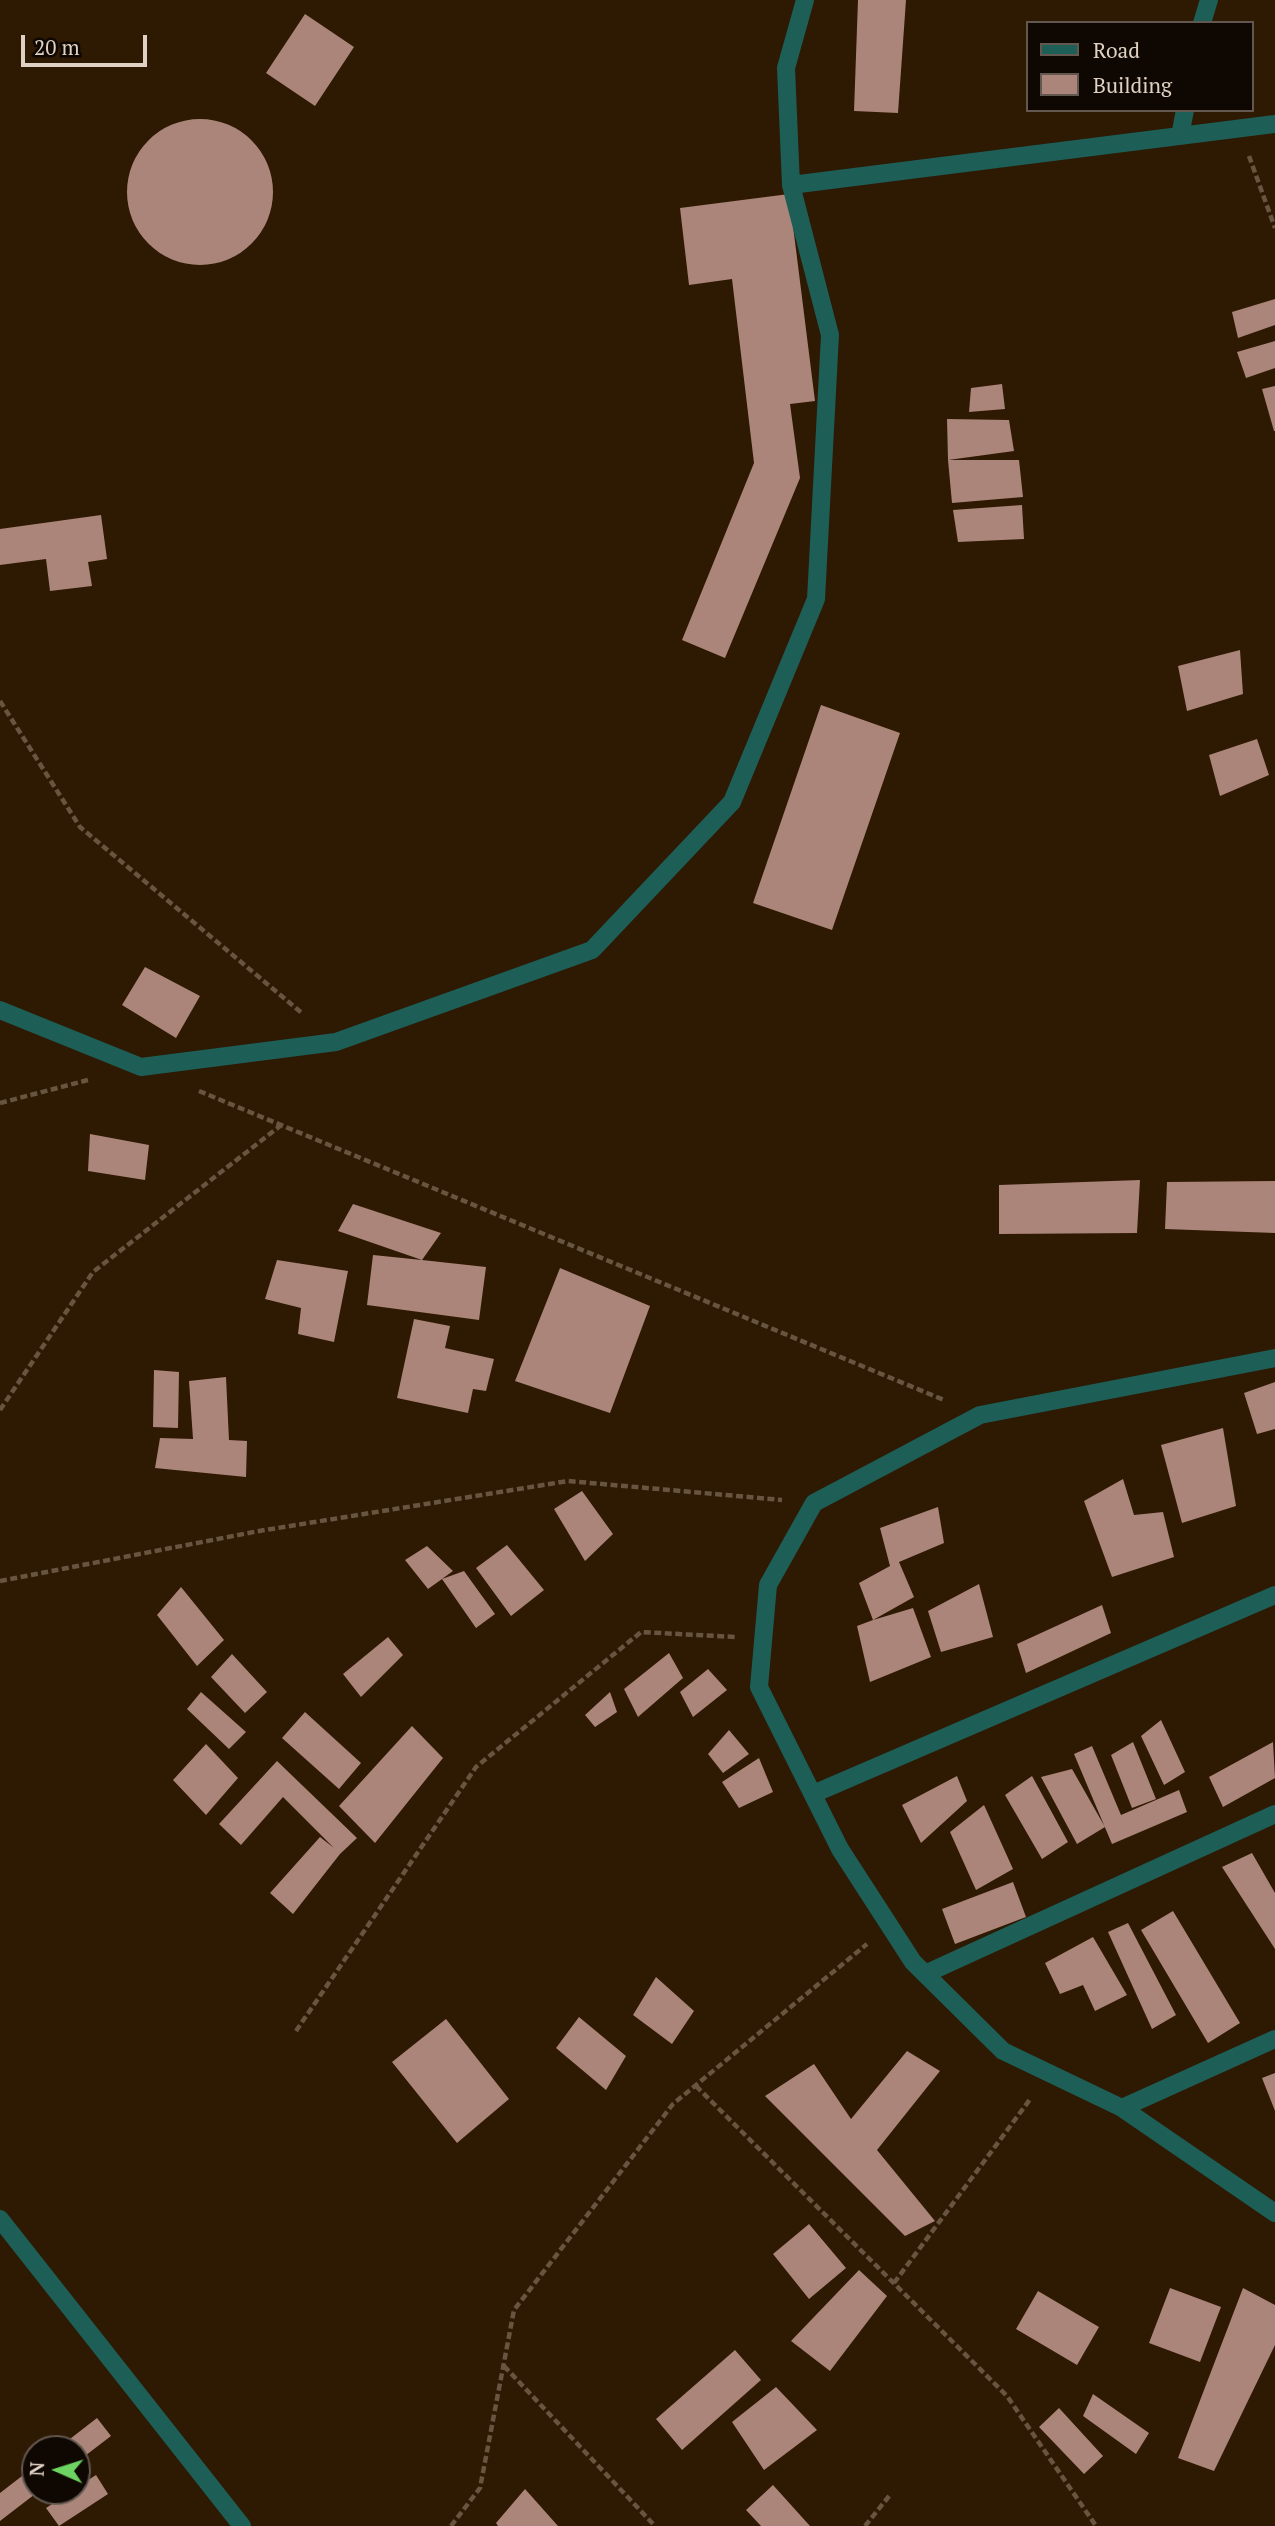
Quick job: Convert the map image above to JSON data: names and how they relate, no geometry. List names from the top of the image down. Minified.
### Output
{"legend":["Road","Building"],"scale_bar":"20 m","north":"left"}
